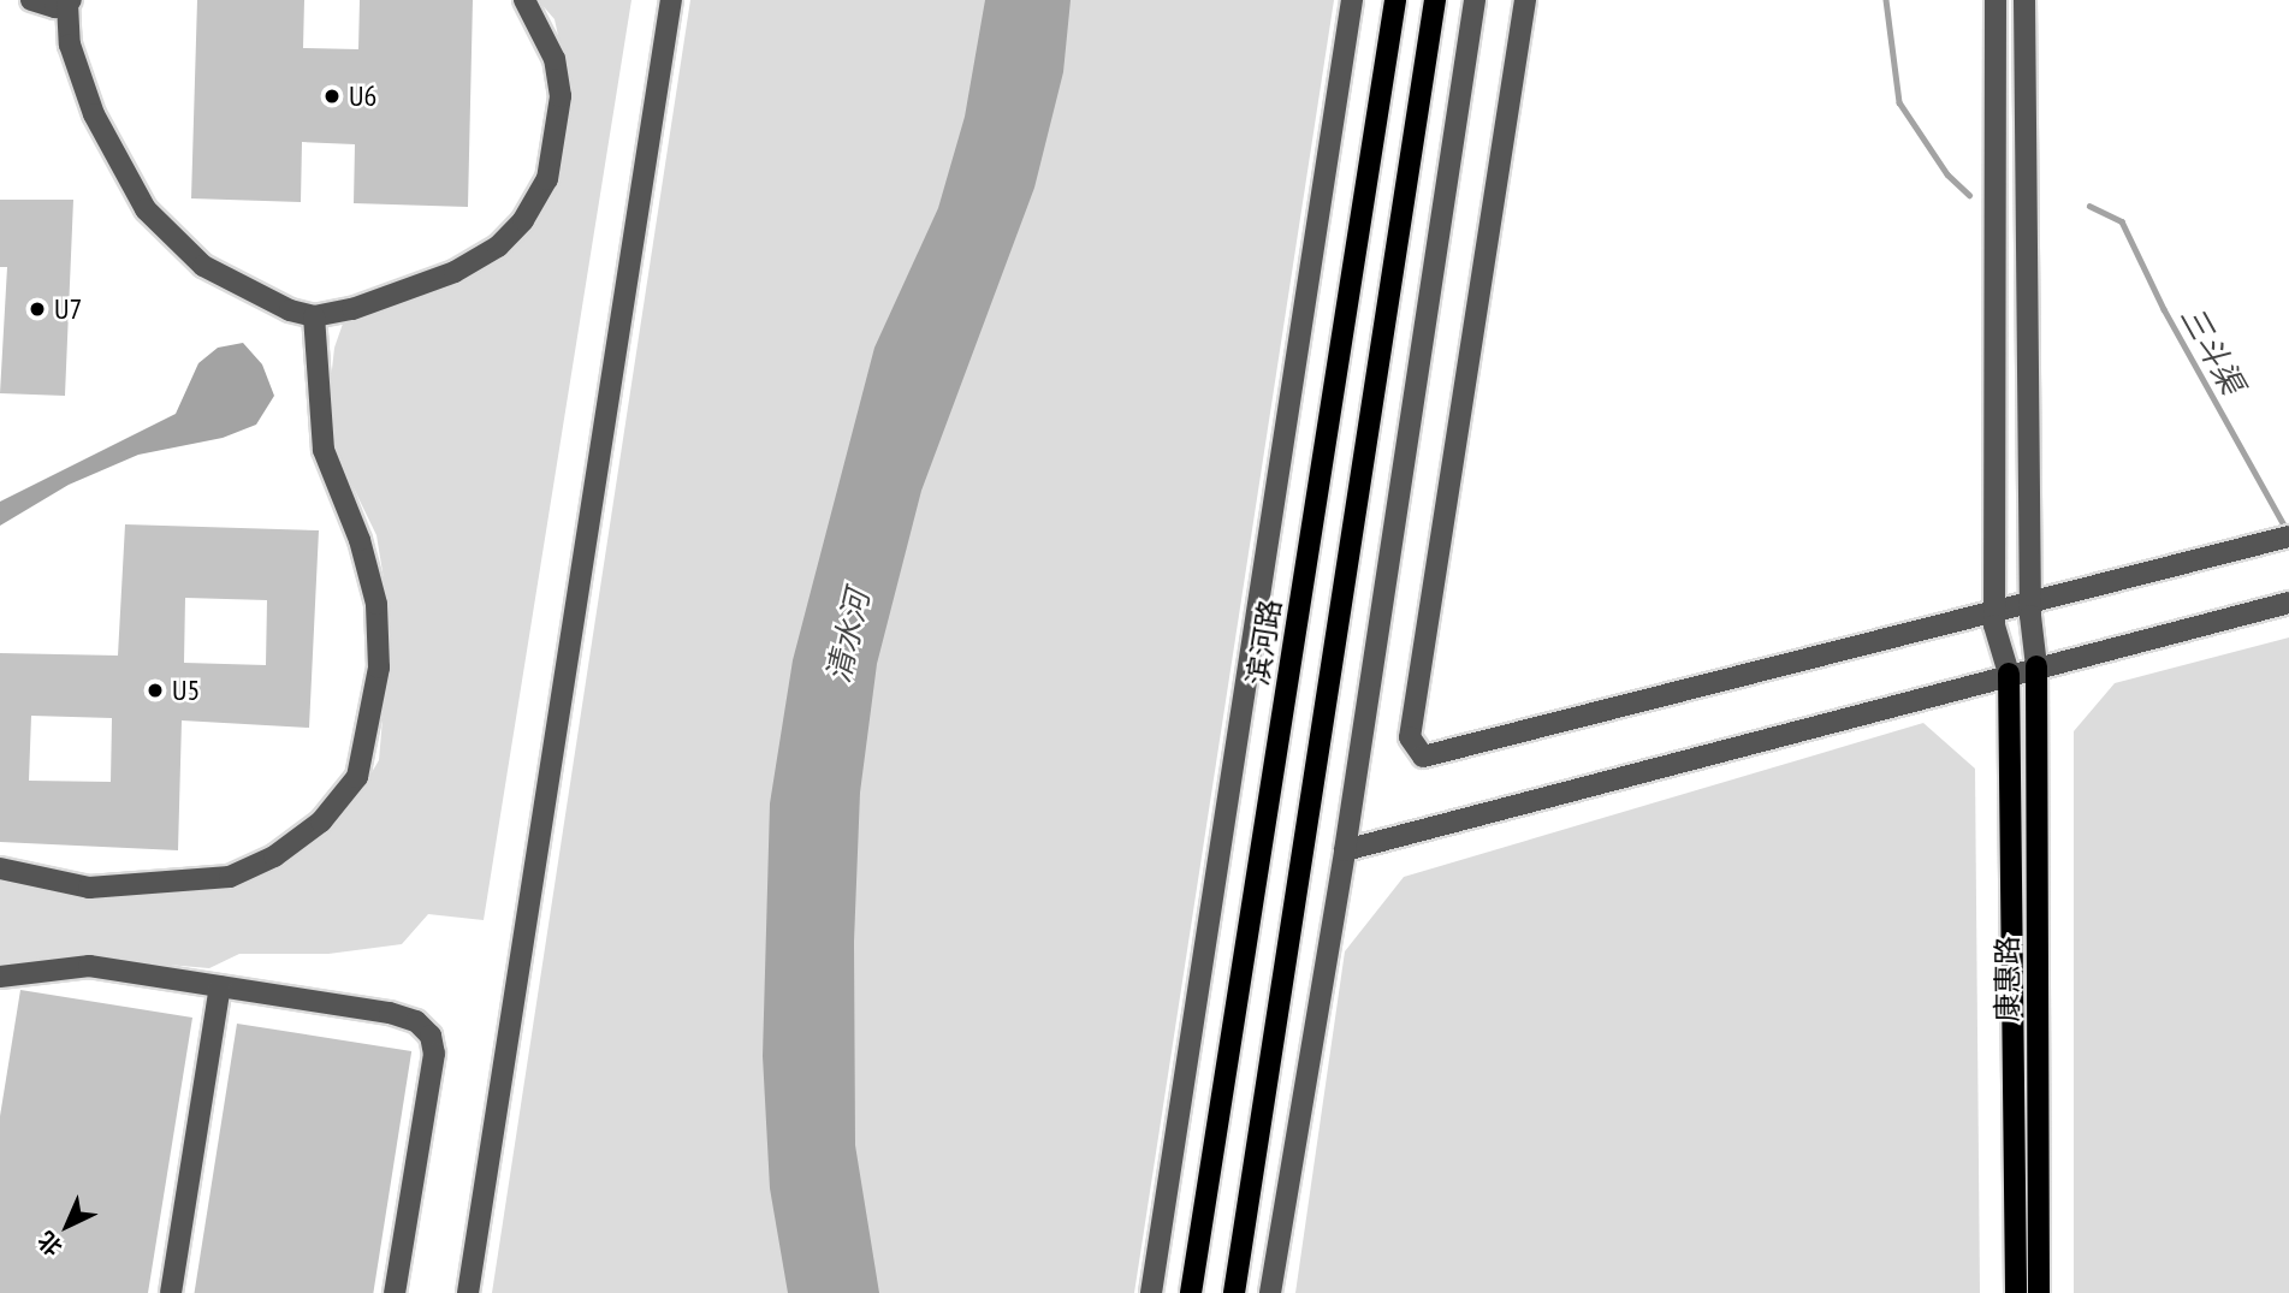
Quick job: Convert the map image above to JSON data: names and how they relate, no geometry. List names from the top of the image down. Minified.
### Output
{"streets":{"main road":["滨河路","康惠路"]},"water":["三斗渠","清水河"],"places":["U6","U7","U5"],"north":"bottom left"}
